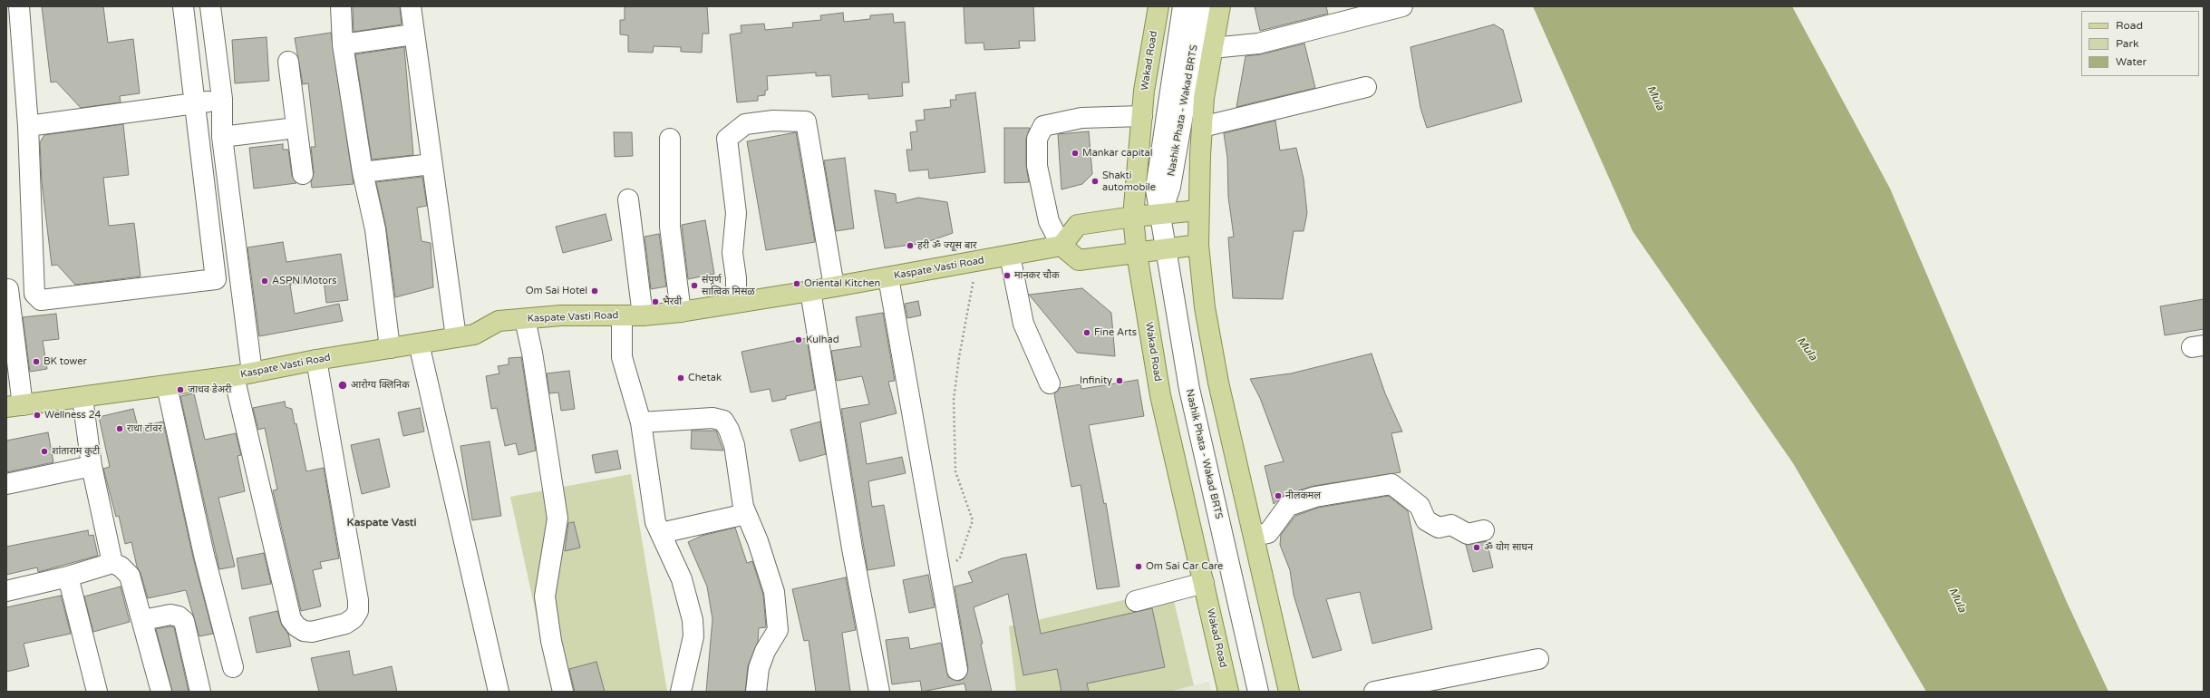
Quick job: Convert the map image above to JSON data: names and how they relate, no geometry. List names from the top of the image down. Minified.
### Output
{"streets":{"main road":["Wakad Road","Kaspate Vasti Road"],"street":["Nashik Phata - Wakad BRTS"]},"districts":["Kaspate Vasti"],"water":["Mula"],"places":["Mankar capital","Shakti automobile","हरी ॐ ज्यूस बार","मानकर चौक","ASPN Motors","Oriental Kitchen","संपूर्ण सात्विक मिसळ","Om Sai Hotel","भैरवी","Fine Arts","Kulhad","BK tower","Chetak","Infinity","आरोग्य क्लिनिक","जाधव डेअरी","Wellness 24","राधा टॉवर","शांताराम कुटी","नीलकमल","ॐ योग साघन","Om Sai Car Care"],"legend":["Road","Park","Water"]}
